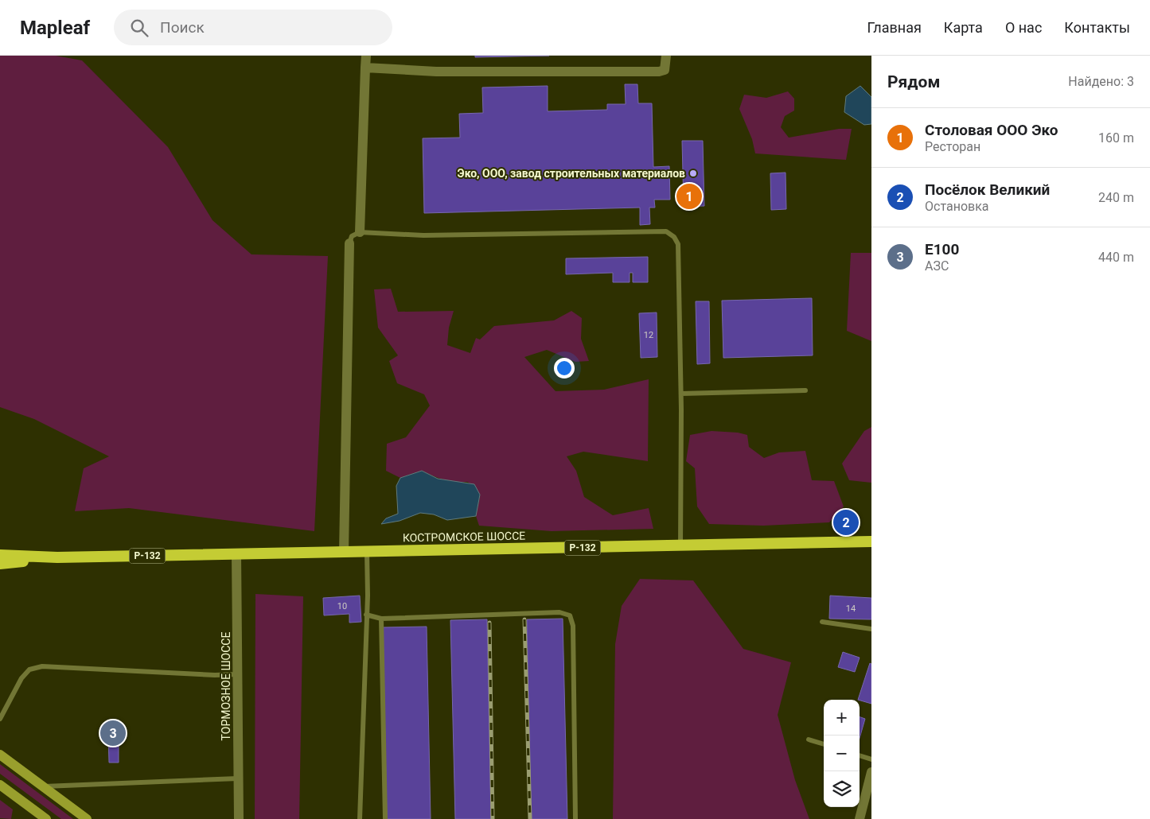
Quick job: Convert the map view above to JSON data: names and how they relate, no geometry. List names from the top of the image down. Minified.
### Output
{"streets":{"highway":["КОСТРОМСКОЕ ШОССЕ","Р-132"],"street":["ТОРМОЗНОЕ ШОССЕ"]},"crossings":[["КОСТРОМСКОЕ ШОССЕ","Р-132"],["КОСТРОМСКОЕ ШОССЕ","ТОРМОЗНОЕ ШОССЕ"]],"places":["Эко, ООО, завод строительных материалов"],"house_numbers":["12","10","14"],"page":{"header":"Mapleaf","search":"Поиск","nav":["Главная","Карта","О нас","Контакты"],"heading":["Рядом","Найдено: 3"],"list":[{"mark":"1","name":"Столовая ООО Эко","note":"Ресторан","value":"160 m"},{"mark":"2","name":"Посёлок Великий","note":"Остановка","value":"240 m"},{"mark":"3","name":"E100","note":"АЗС","value":"440 m"}],"pins":["1","2","3"],"map_buttons":["+","−"]}}
